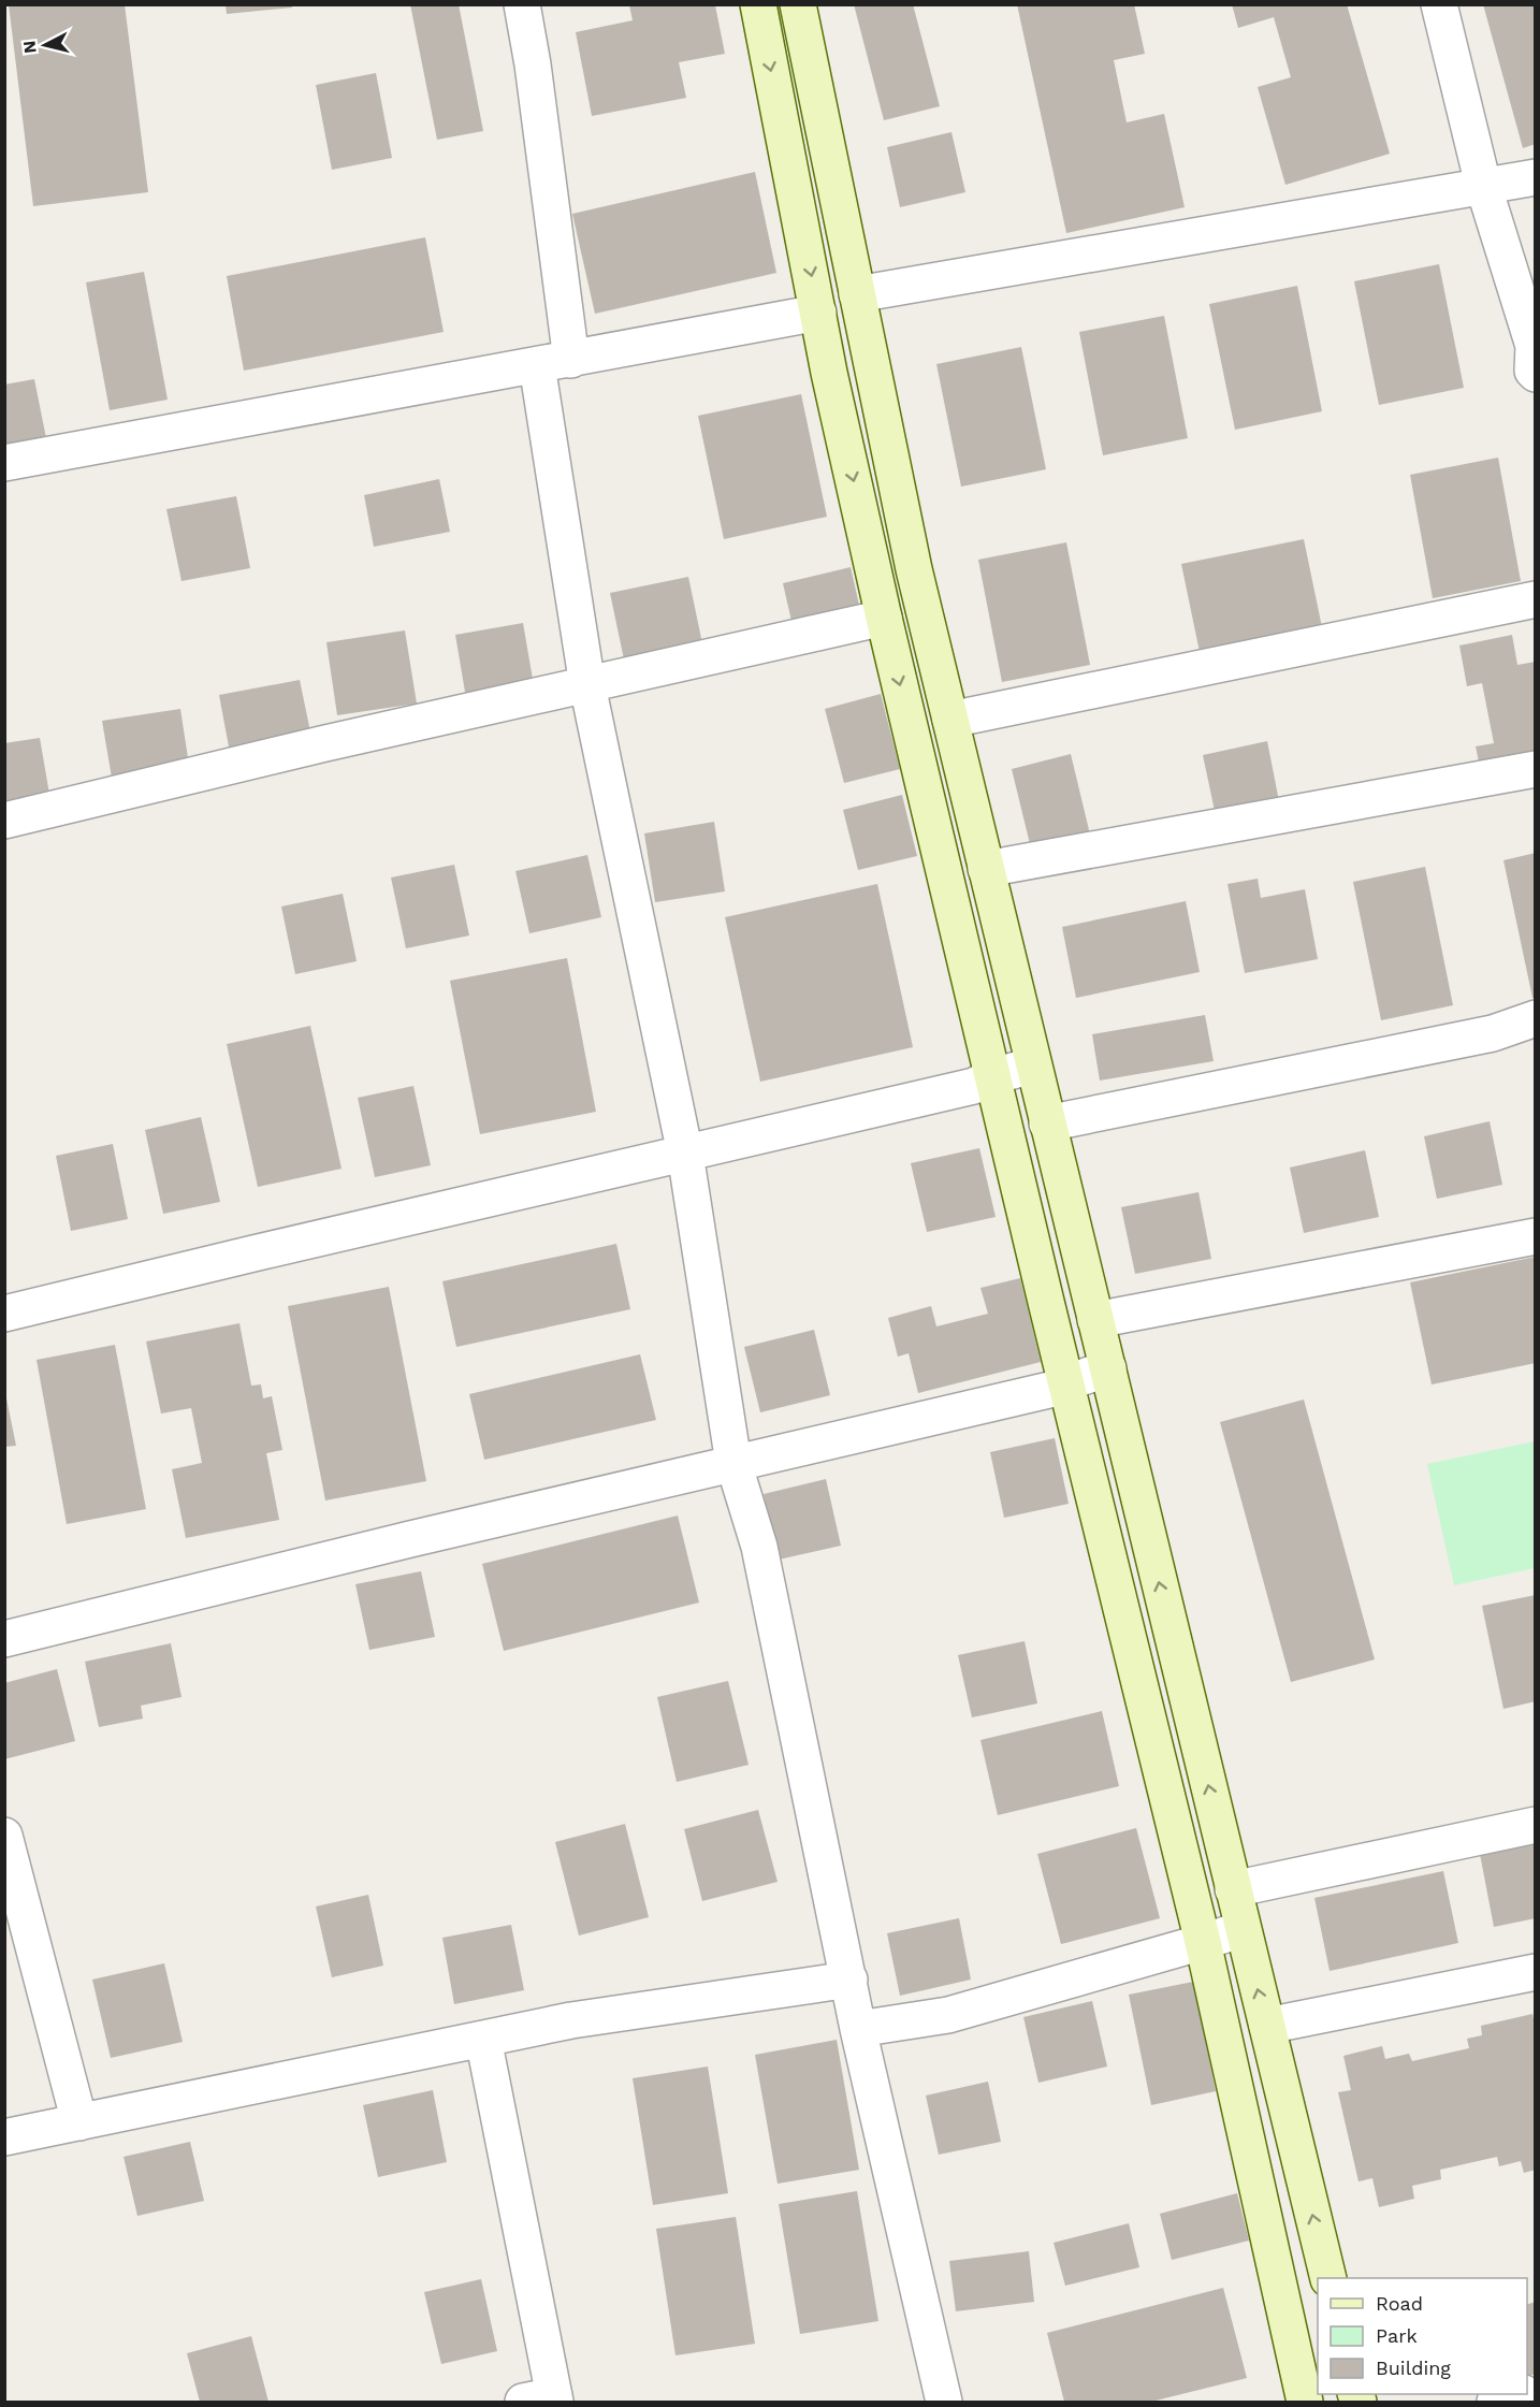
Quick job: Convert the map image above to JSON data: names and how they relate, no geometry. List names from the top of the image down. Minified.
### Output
{"legend":["Road","Park","Building"],"north":"left"}
